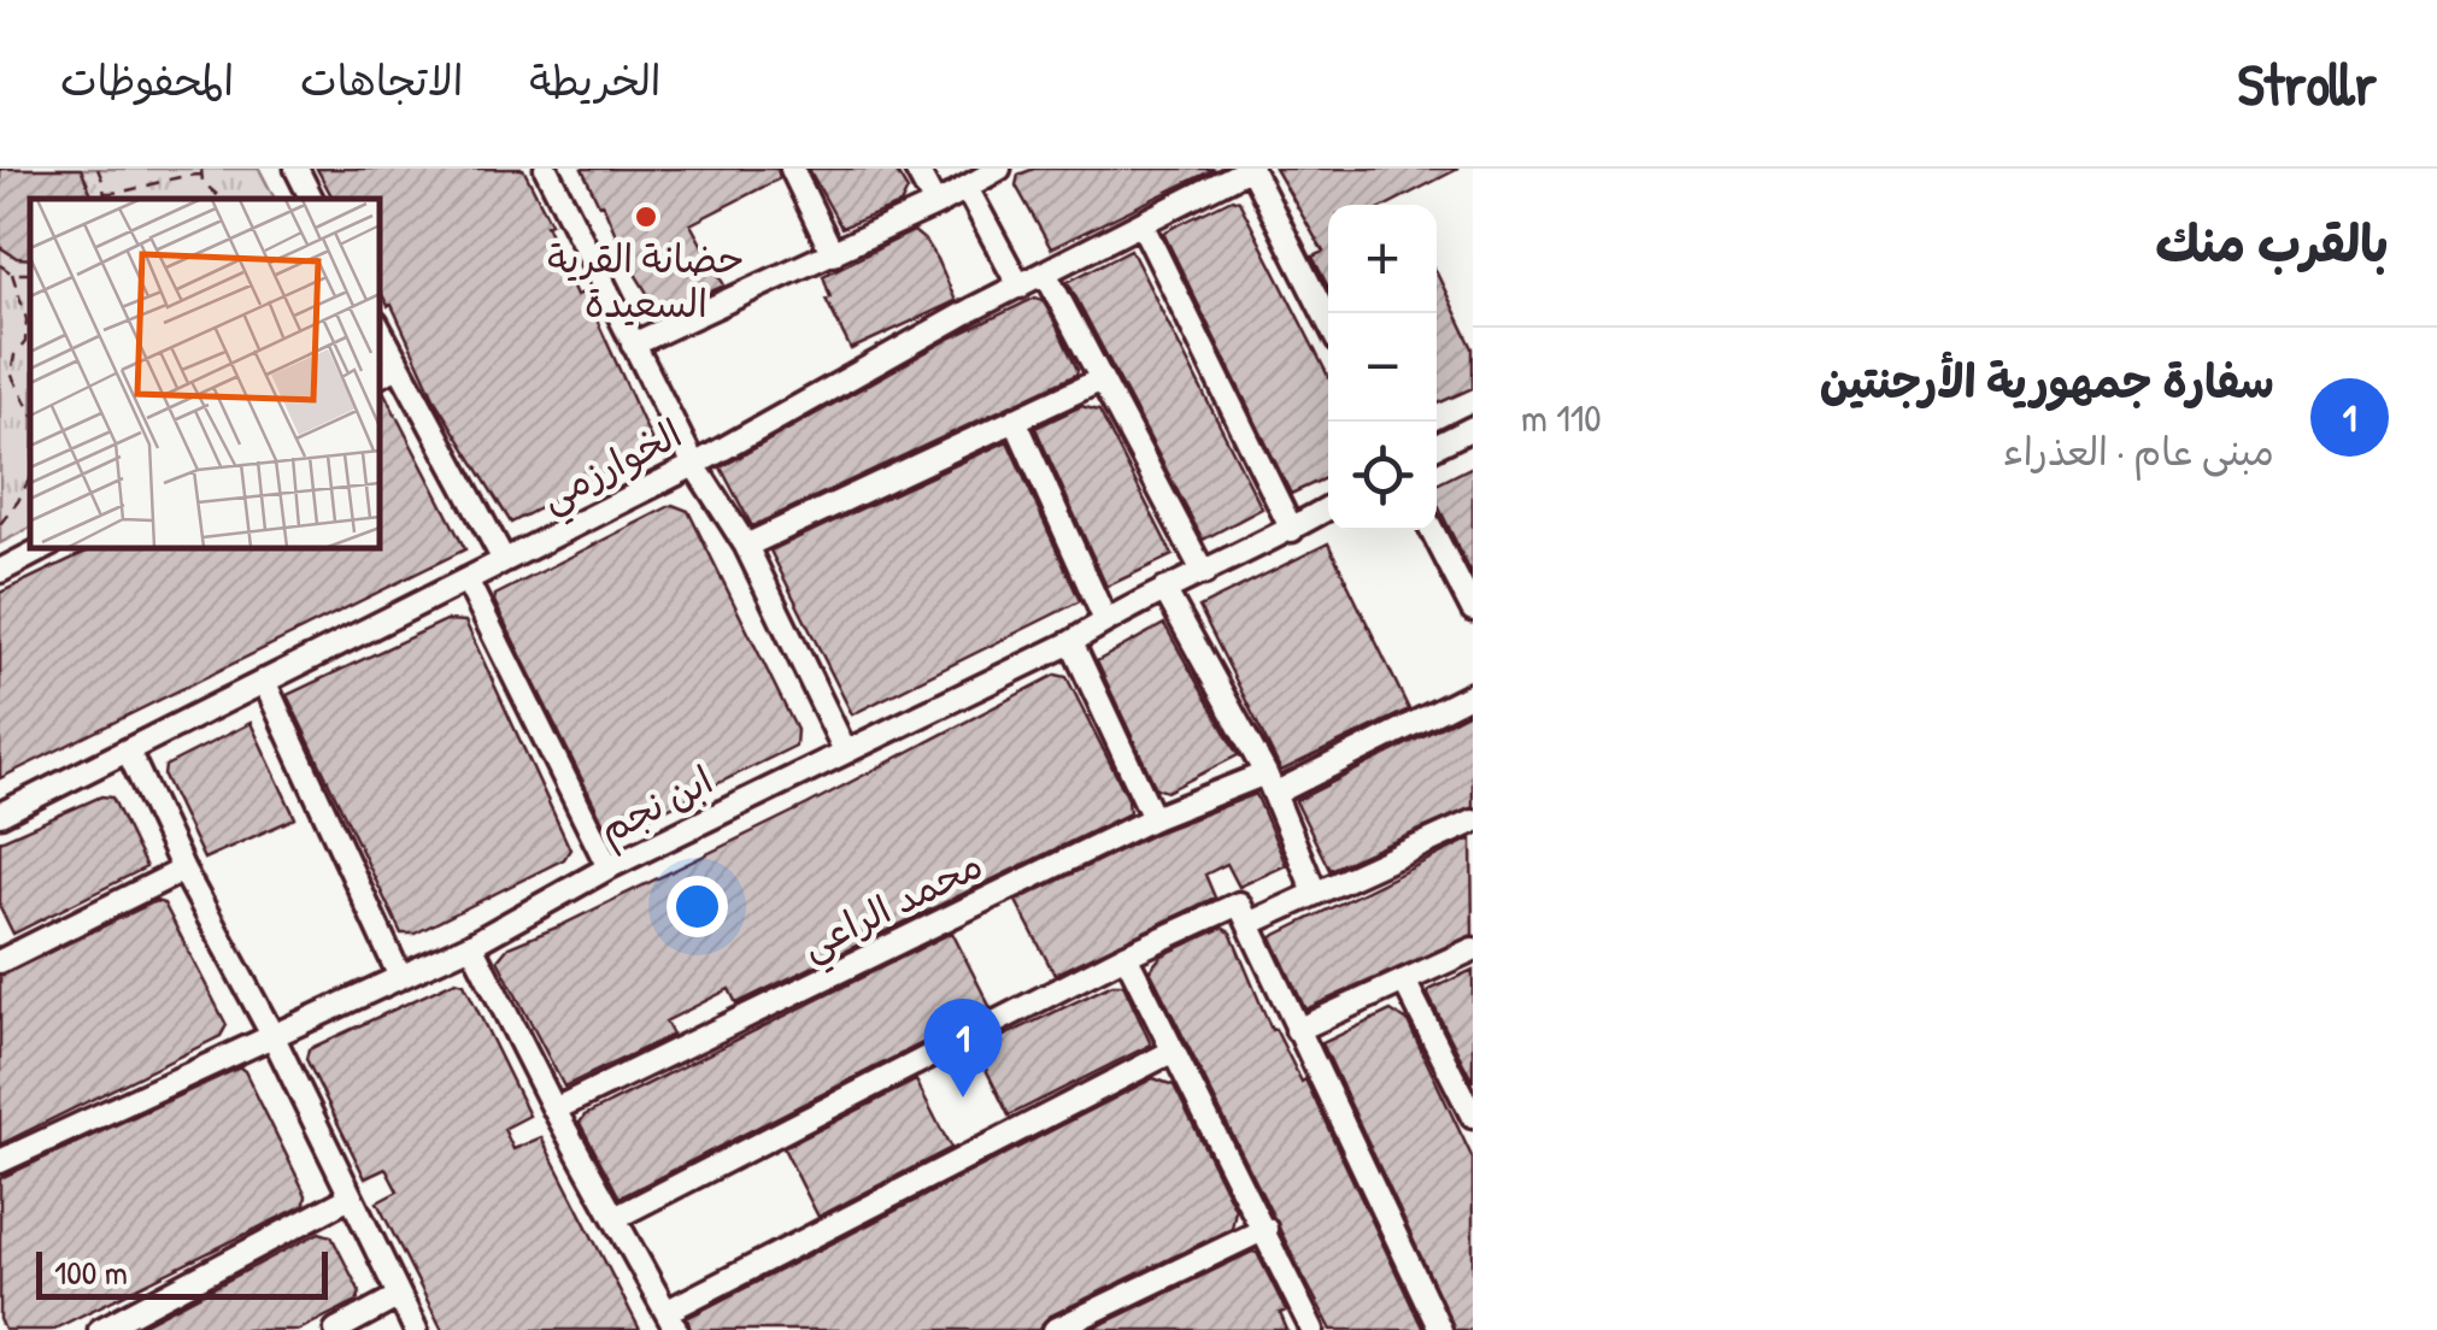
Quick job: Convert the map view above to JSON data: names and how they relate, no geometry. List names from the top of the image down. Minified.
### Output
{"streets":{"street":["الخوارزمي","ابن نجم","محمد الراعي"]},"places":["حضانة القرية السعيدة"],"scale_bar":"100 m","page":{"header":"Strollr","nav":["الخريطة","الاتجاهات","المحفوظات"],"heading":"بالقرب منك","map_buttons":["+","−"],"list":[{"mark":"1","name":"سفارة جمهورية الأرجنتين","note":"مبنى عام · العذراء","value":"110 m"}],"pins":"1","scale":"100 m"}}
